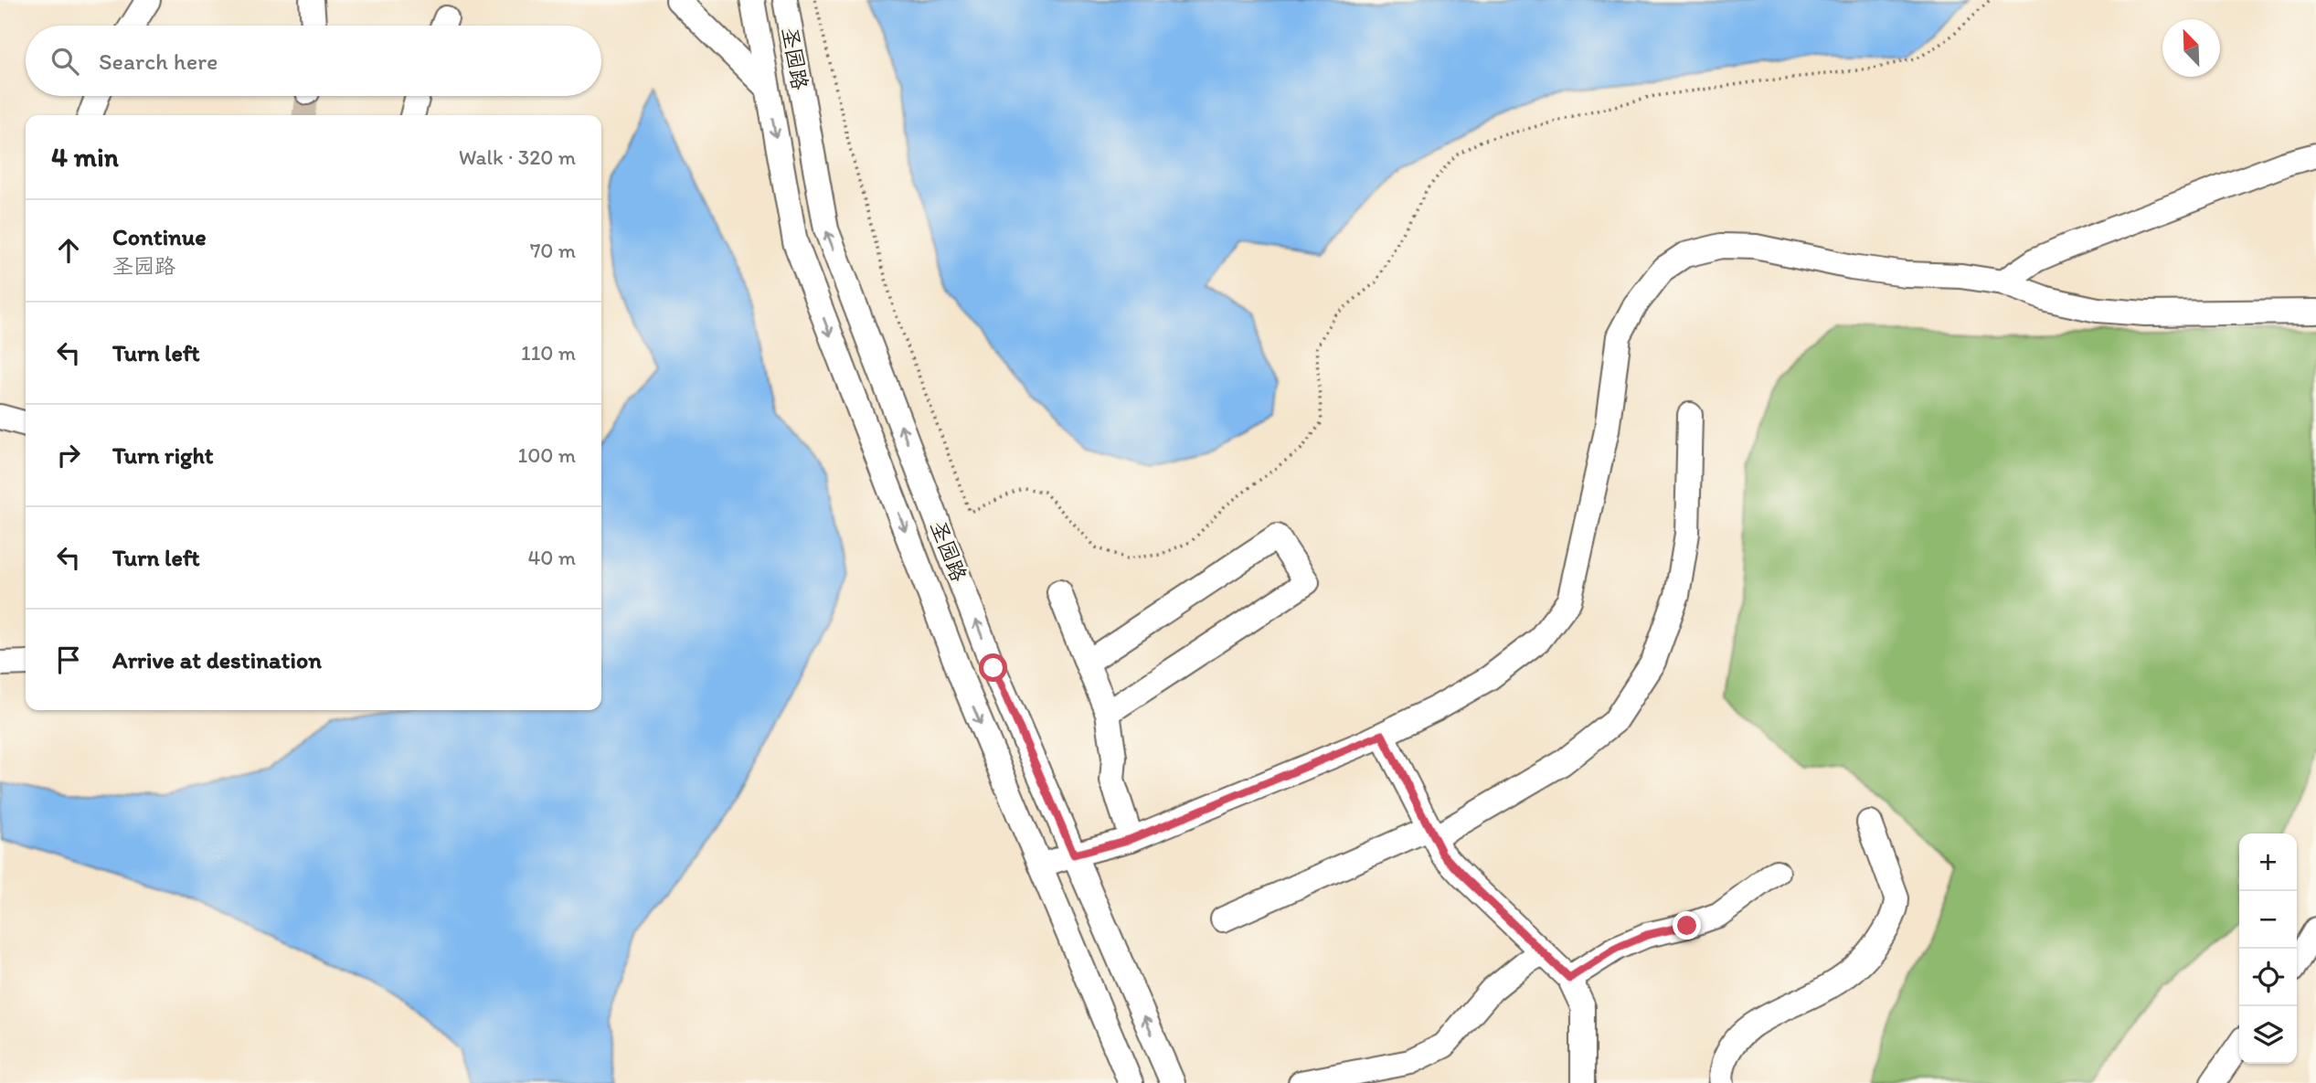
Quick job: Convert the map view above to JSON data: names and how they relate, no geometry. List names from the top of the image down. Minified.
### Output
{"streets":{"street":["圣园路"]},"north":"top left","page":{"search":"Search here","heading":["4 min","Walk · 320 m"],"list":[["Continue","圣园路","70 m"],["Turn left","110 m"],["Turn right","100 m"],["Turn left","40 m"],"Arrive at destination"],"map_buttons":["+","−"]}}
